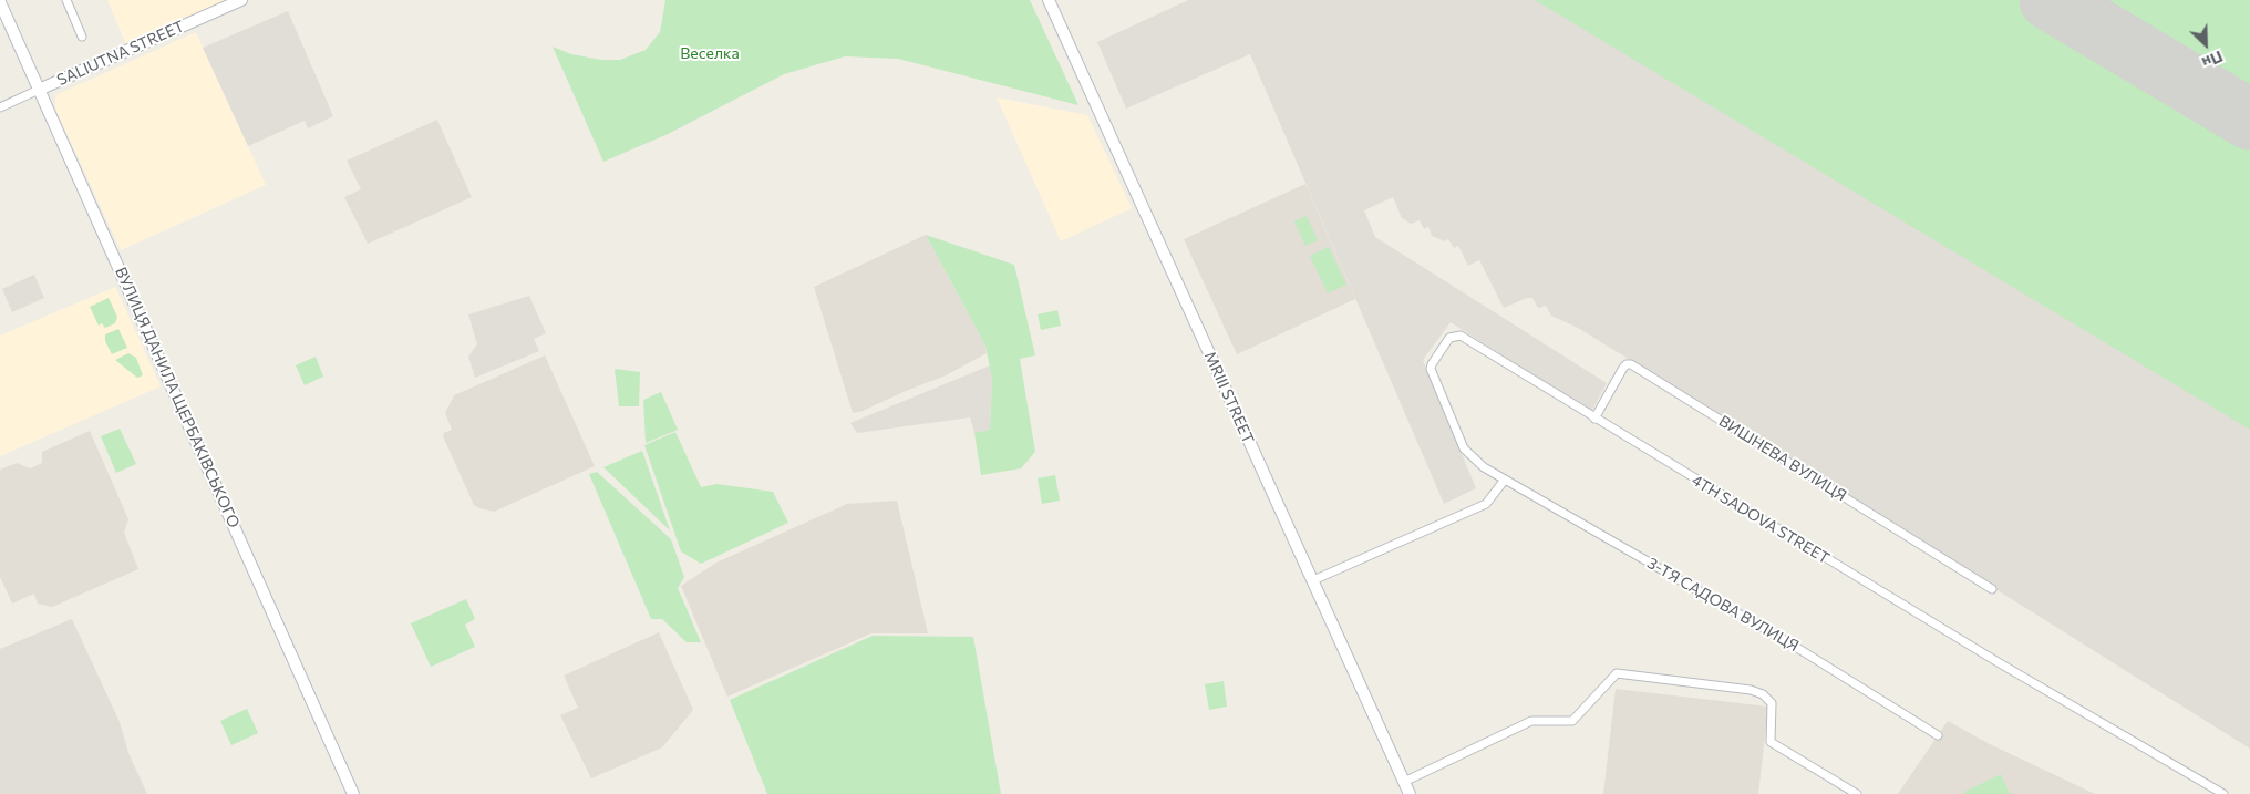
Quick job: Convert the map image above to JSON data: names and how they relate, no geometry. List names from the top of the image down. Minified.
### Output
{"streets":{"street":["SALIUTNA STREET","ВУЛИЦЯ ДАНИЛА ЩЕРБАКІВСЬКОГО","MRIII STREET","ВИШНЕВА ВУЛИЦЯ","4TH SADOVA STREET","3-ТЯ САДОВА ВУЛИЦЯ"]},"crossings":[["SALIUTNA STREET","ВУЛИЦЯ ДАНИЛА ЩЕРБАКІВСЬКОГО"],["ВИШНЕВА ВУЛИЦЯ","4TH SADOVA STREET"],["4TH SADOVA STREET","3-ТЯ САДОВА ВУЛИЦЯ"]],"parks":["Веселка"],"north":"bottom right"}
